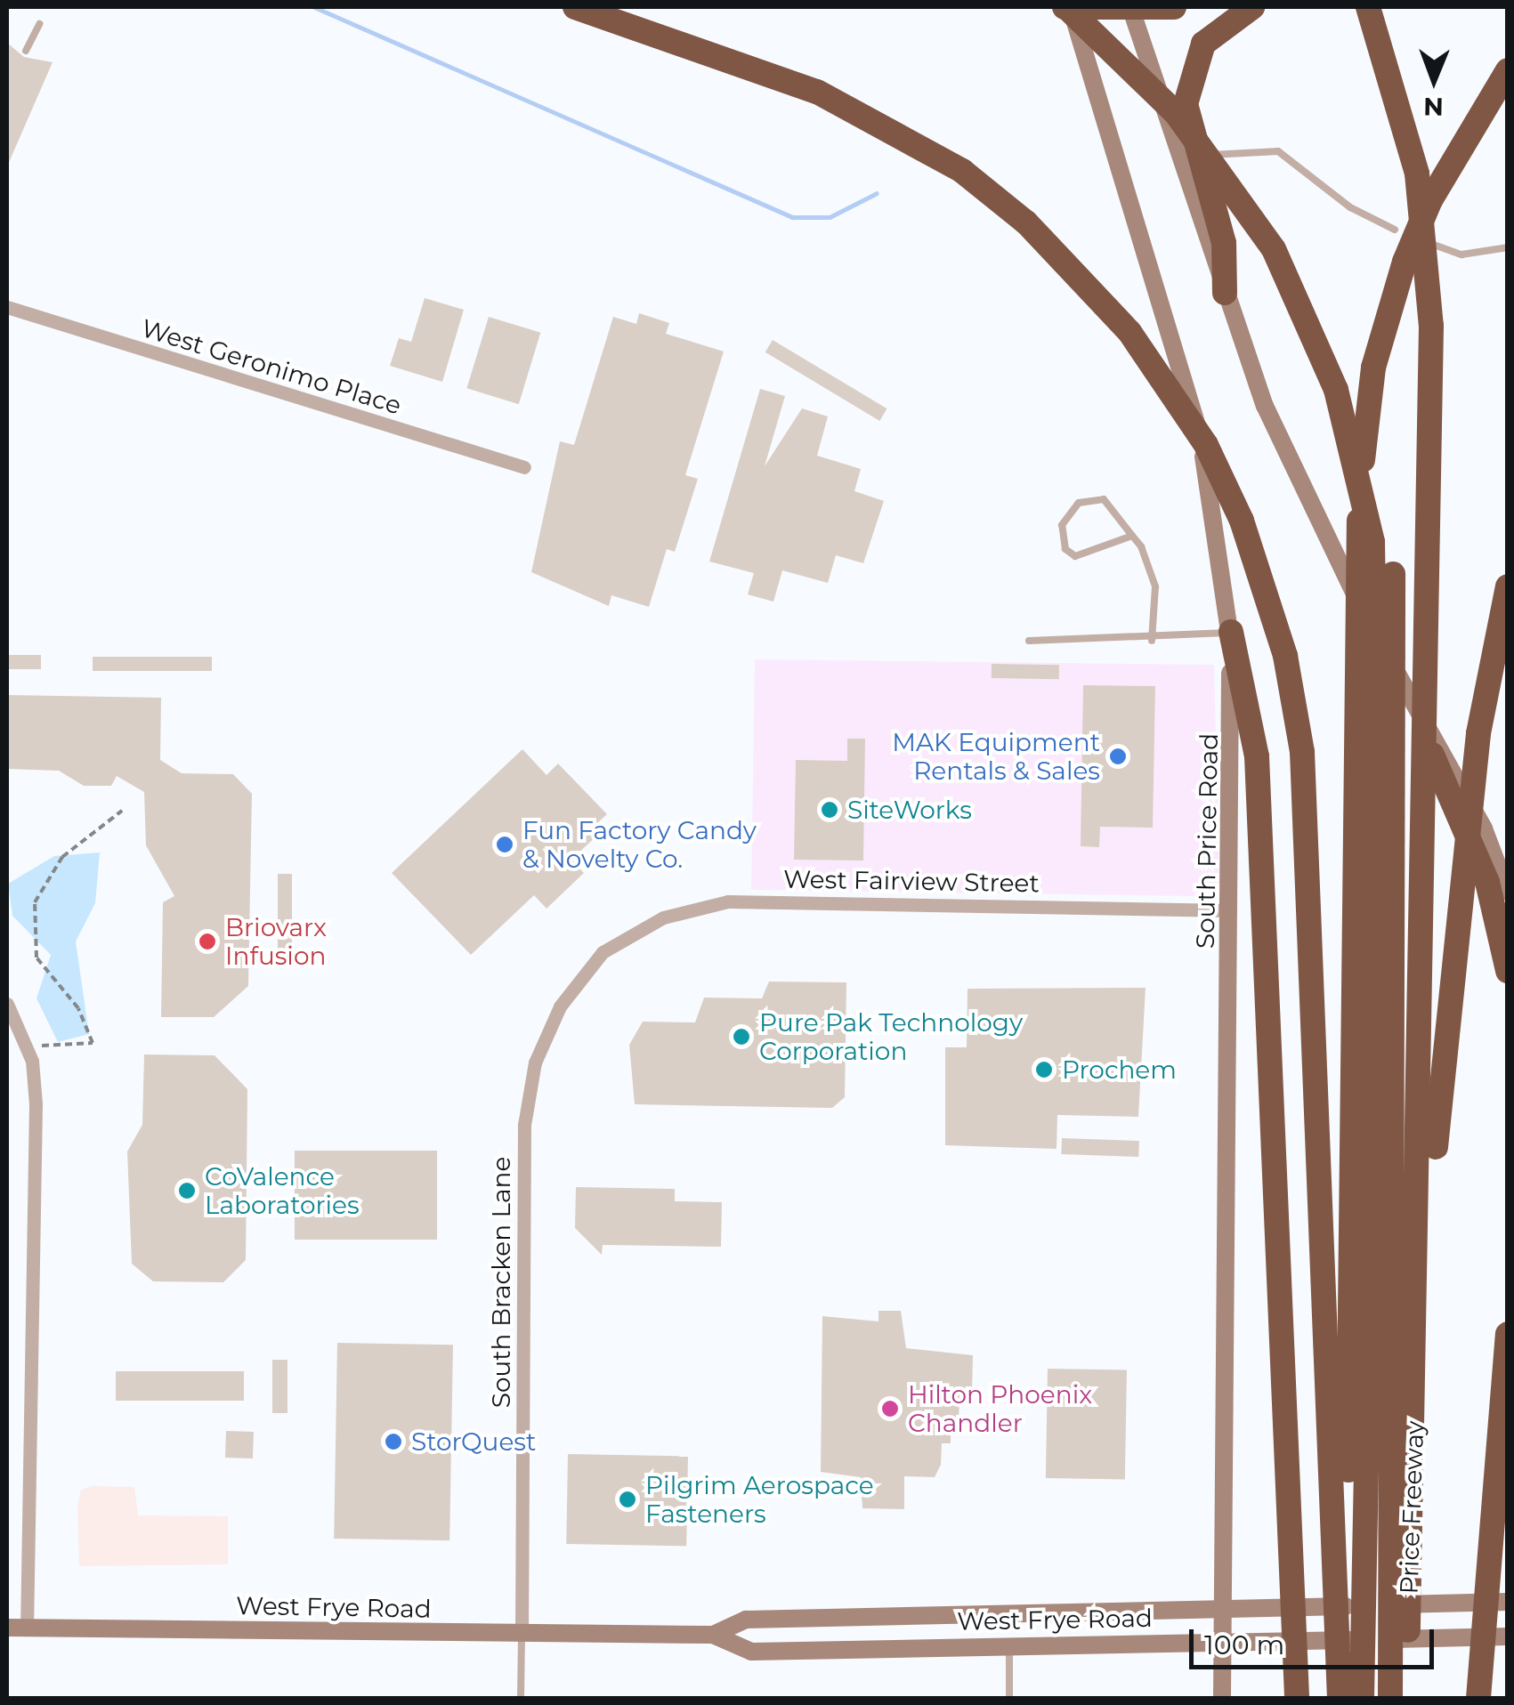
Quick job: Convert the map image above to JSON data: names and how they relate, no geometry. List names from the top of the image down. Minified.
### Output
{"streets":{"highway":["Price Freeway"],"main road":["South Price Road","West Frye Road"],"street":["West Geronimo Place","West Fairview Street","South Bracken Lane"]},"crossings":[["South Price Road","West Fairview Street"],["South Price Road","West Frye Road"],["West Fairview Street","South Bracken Lane"],["South Bracken Lane","West Frye Road"]],"places":["MAK Equipment Rentals & Sales","SiteWorks","Fun Factory Candy & Novelty Co.","Briovarx Infusion","Pure Pak Technology Corporation","Prochem","CoValence Laboratories","Hilton Phoenix Chandler","StorQuest","Pilgrim Aerospace Fasteners"],"scale_bar":"100 m","north":"bottom"}
